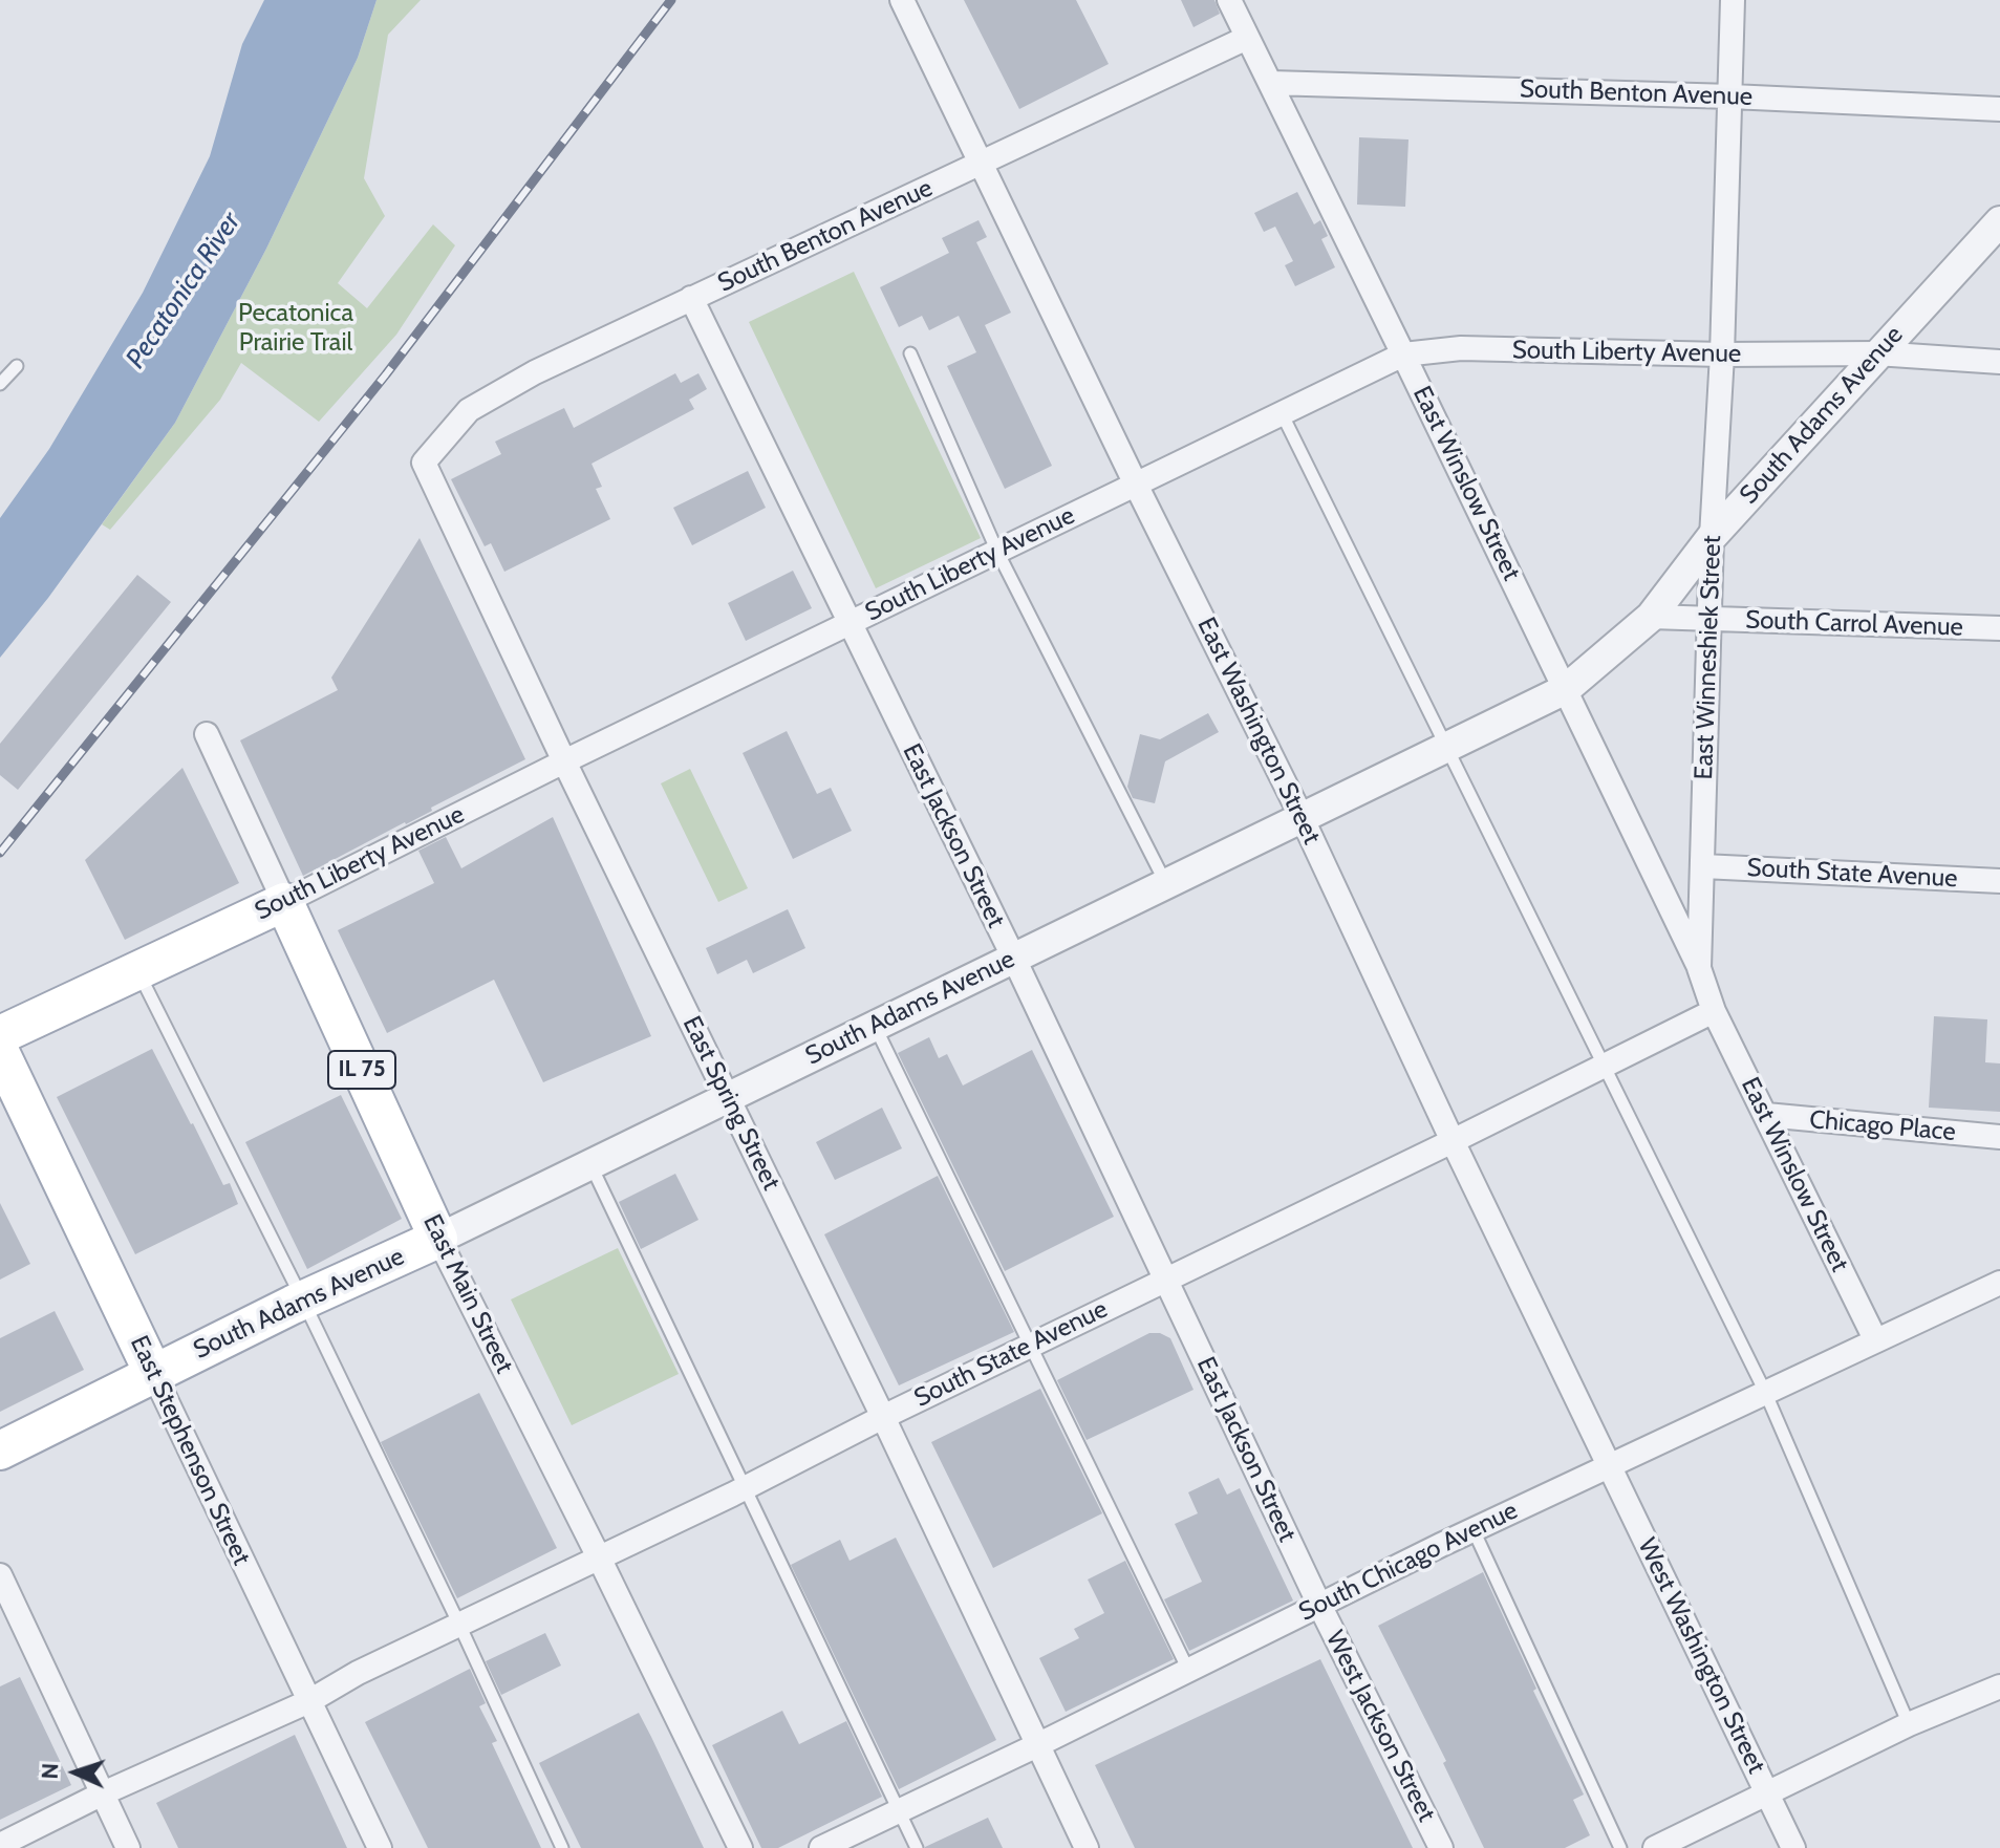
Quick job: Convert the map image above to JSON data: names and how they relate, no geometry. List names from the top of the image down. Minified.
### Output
{"streets":{"main road":["South Liberty Avenue","South Adams Avenue","IL 75","East Main Street","East Stephenson Street"],"street":["South Benton Avenue","East Winslow Street","South Carrol Avenue","East Winneshiek Street","East Washington Street","East Jackson Street","South State Avenue","East Spring Street","Chicago Place","South Chicago Avenue","West Washington Street","West Jackson Street"]},"crossings":[["South Benton Avenue","East Winslow Street"],["South Benton Avenue","East Winneshiek Street"],["South Benton Avenue","East Washington Street"],["South Benton Avenue","East Jackson Street"],["South Benton Avenue","East Spring Street"],["South Liberty Avenue","South Adams Avenue"],["South Liberty Avenue","East Winslow Street"],["South Liberty Avenue","East Winneshiek Street"],["South Liberty Avenue","East Washington Street"],["South Liberty Avenue","East Jackson Street"],["South Liberty Avenue","East Spring Street"],["South Liberty Avenue","East Main Street"],["South Adams Avenue","East Winslow Street"],["South Adams Avenue","East Winneshiek Street"],["South Adams Avenue","East Washington Street"],["South Adams Avenue","East Jackson Street"],["South Adams Avenue","East Spring Street"],["South Adams Avenue","East Main Street"],["South Adams Avenue","East Stephenson Street"],["East Winslow Street","East Winneshiek Street"],["East Winslow Street","South State Avenue"],["East Winslow Street","Chicago Place"],["East Winslow Street","South Chicago Avenue"],["South Carrol Avenue","East Winneshiek Street"],["East Winneshiek Street","South State Avenue"],["East Washington Street","South State Avenue"],["East Washington Street","South Chicago Avenue"],["East Washington Street","West Washington Street"],["East Jackson Street","South State Avenue"],["East Jackson Street","South Chicago Avenue"],["East Jackson Street","West Jackson Street"],["South State Avenue","East Spring Street"],["South State Avenue","East Main Street"],["South State Avenue","East Stephenson Street"],["East Spring Street","South Chicago Avenue"],["South Chicago Avenue","West Washington Street"],["South Chicago Avenue","West Jackson Street"]],"water":["Pecatonica River"],"parks":["Pecatonica Prairie Trail"],"north":"left"}
